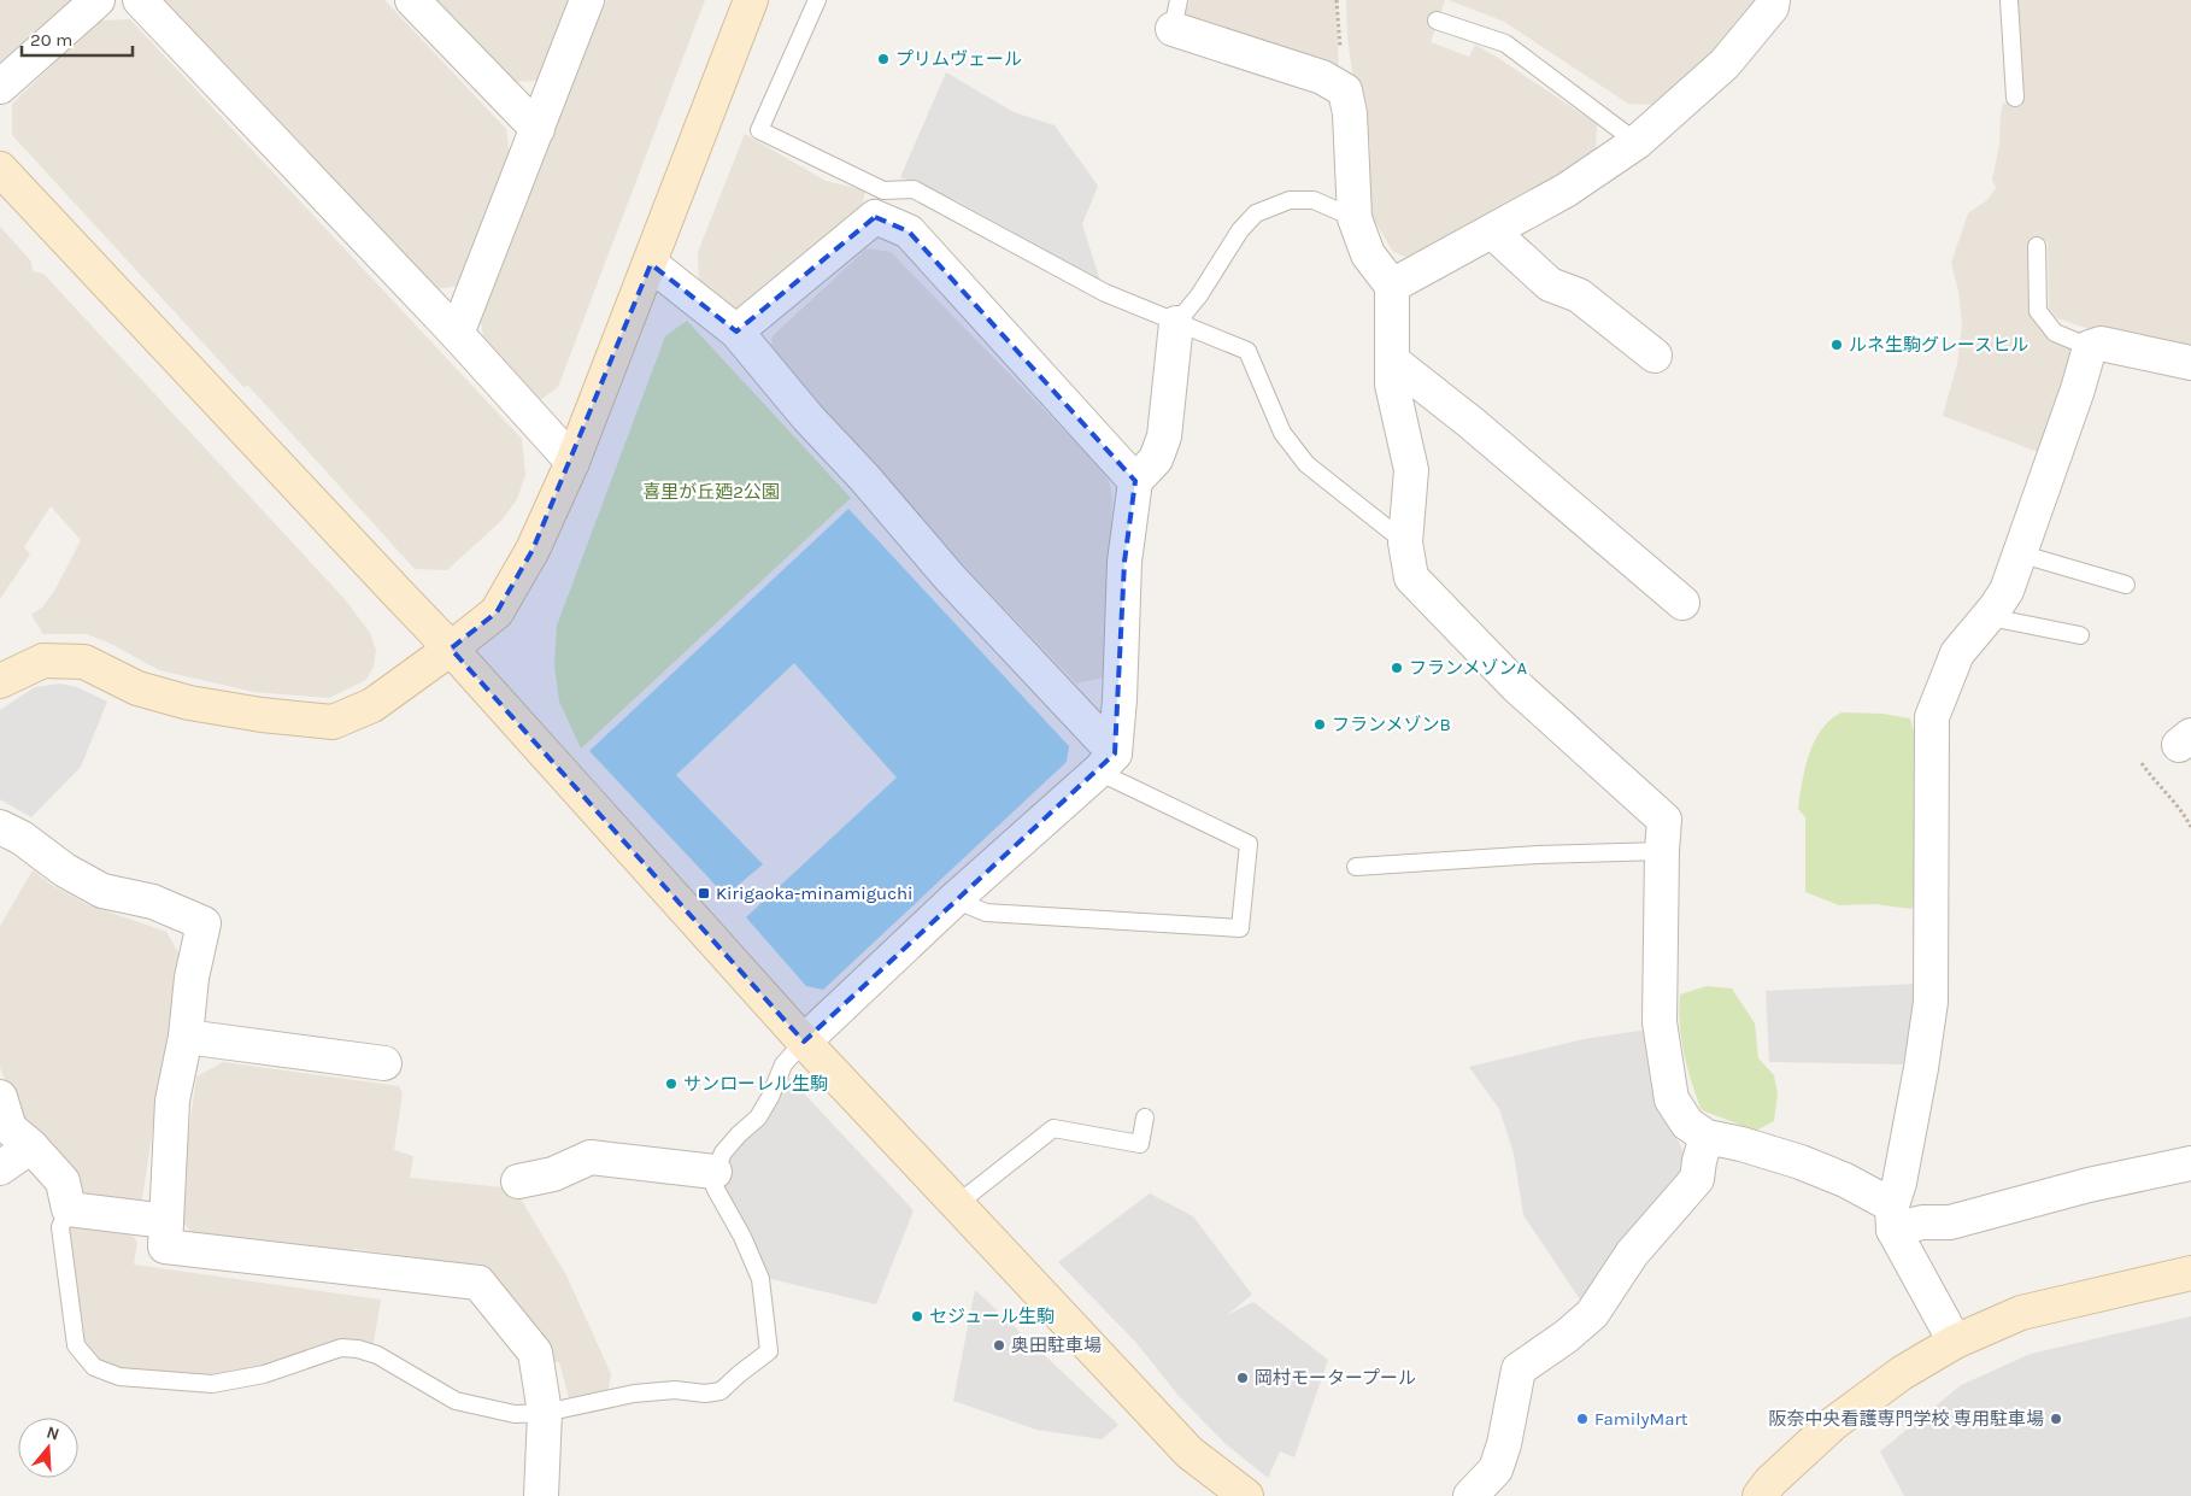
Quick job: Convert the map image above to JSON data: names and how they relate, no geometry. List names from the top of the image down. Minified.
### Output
{"parks":["喜里が丘廼2公園"],"places":{"other":["プリムヴェール","ルネ生駒グレースヒル","フランメゾンA","フランメゾンB","サンローレル生駒","セジュール生駒","奥田駐車場","岡村モータープール","FamilyMart","阪奈中央看護専門学校 専用駐車場"],"transit":["Kirigaoka-minamiguchi"]},"scale_bar":"20 m","north":"top"}
